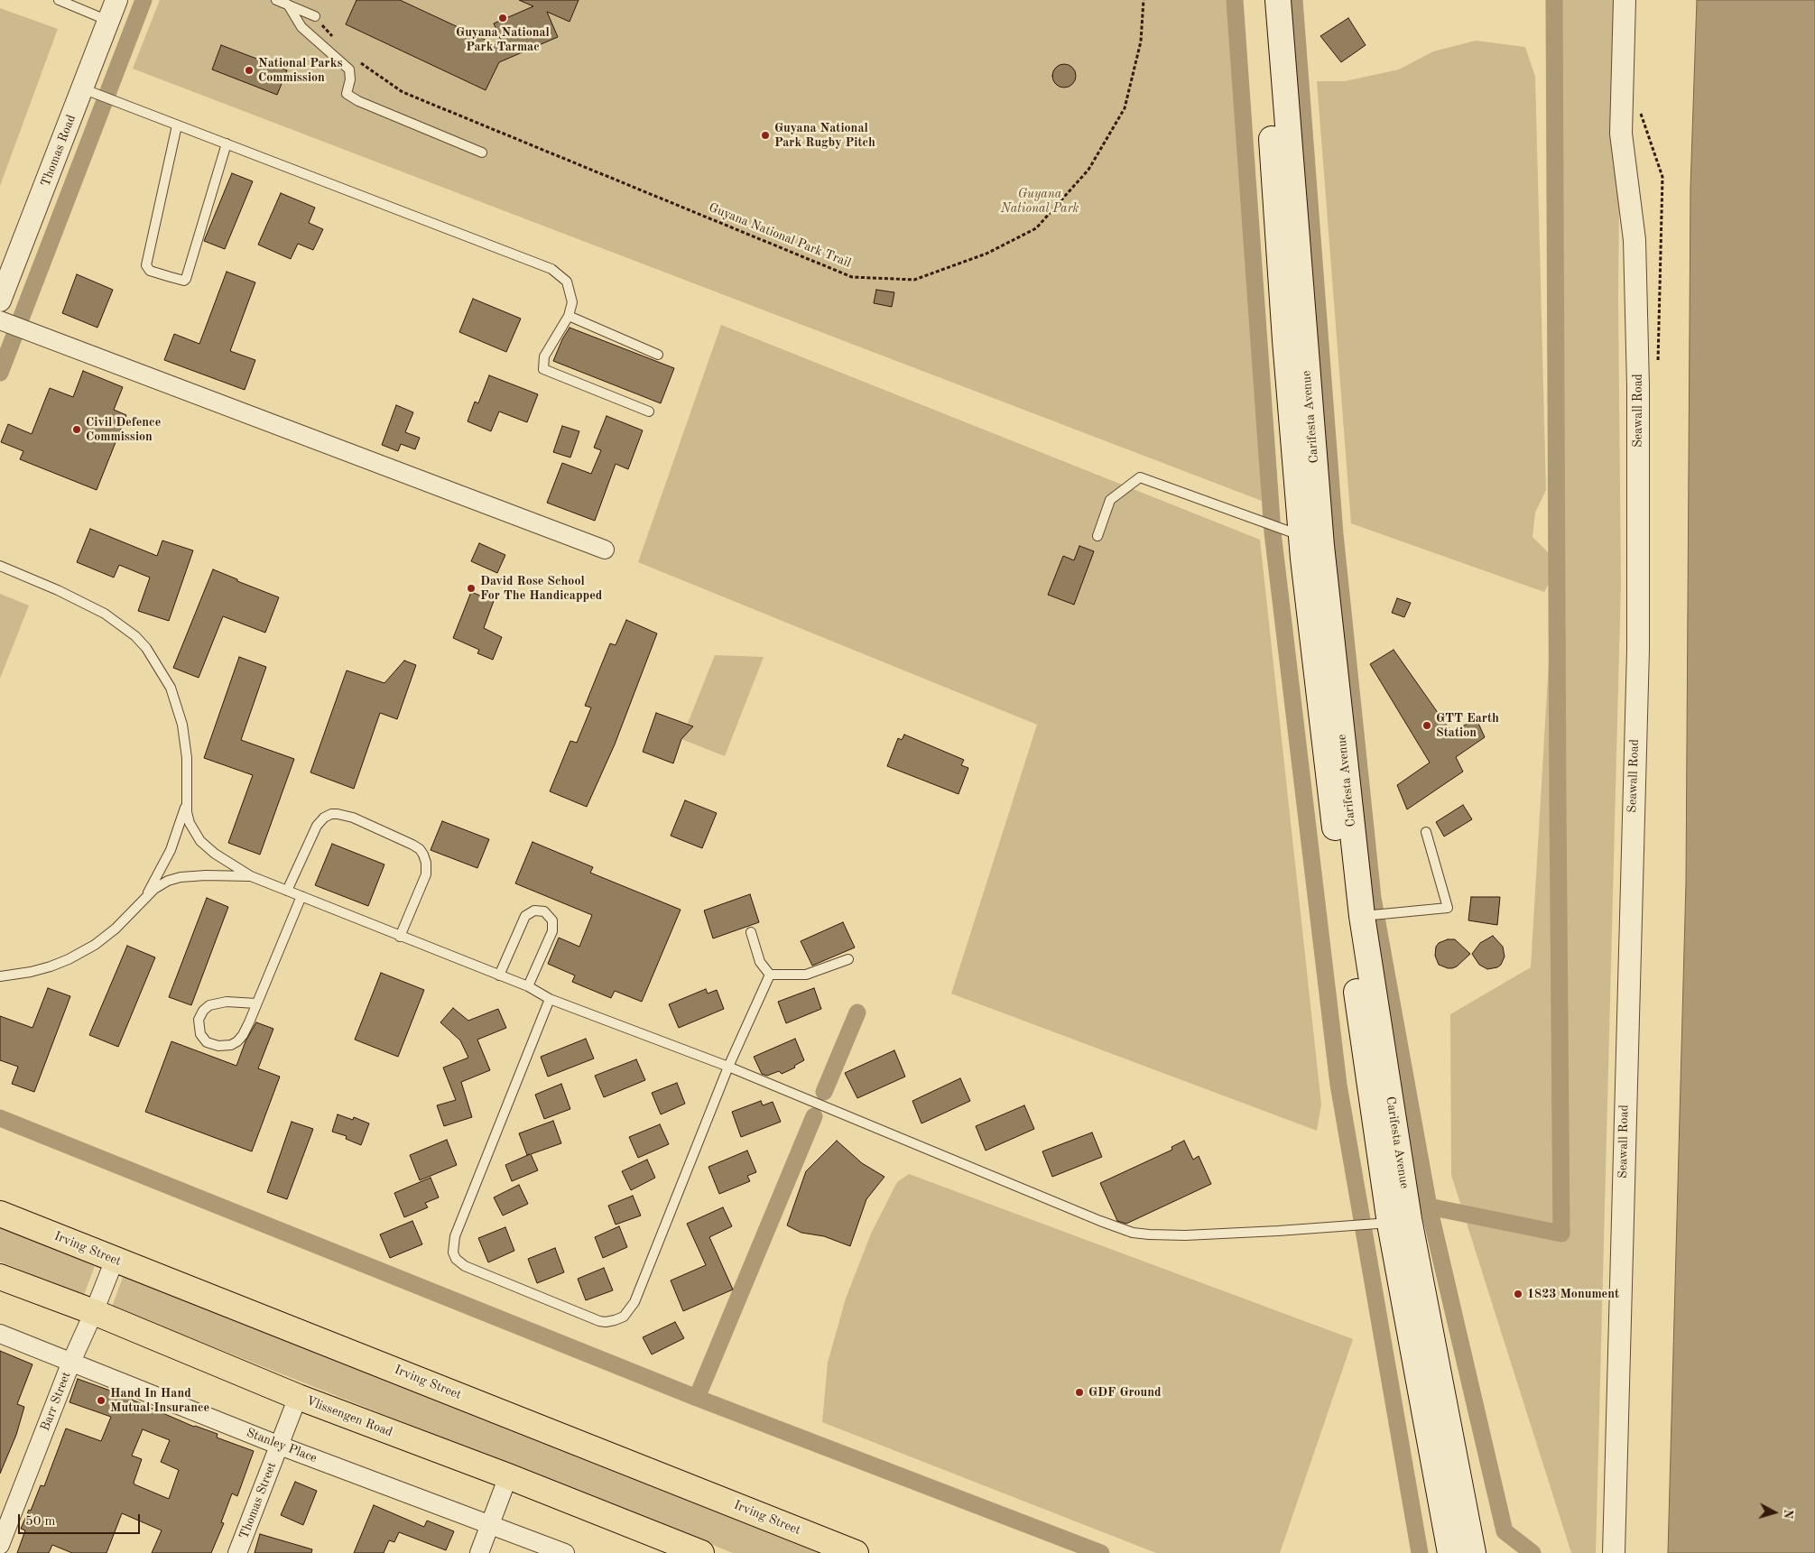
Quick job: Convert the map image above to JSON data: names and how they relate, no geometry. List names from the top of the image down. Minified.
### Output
{"streets":{"main road":["Carifesta Avenue","Irving Street","Vlissengen Road"],"street":["Thomas Road","Seawall Road","Barr Street","Stanley Place","Thomas Street"],"path":["Guyana National Park Trail"]},"crossings":[["Irving Street","Barr Street"],["Barr Street","Vlissengen Road"],["Barr Street","Stanley Place"],["Vlissengen Road","Thomas Street"],["Stanley Place","Thomas Street"]],"parks":["Guyana National Park"],"places":["Guyana National Park Tarmac","National Parks Commission","Guyana National Park Rugby Pitch","Civil Defence Commission","David Rose School For The Handicapped","GTT Earth Station","1823 Monument","GDF Ground","Hand In Hand Mutual Insurance"],"scale_bar":"50 m","north":"right"}
